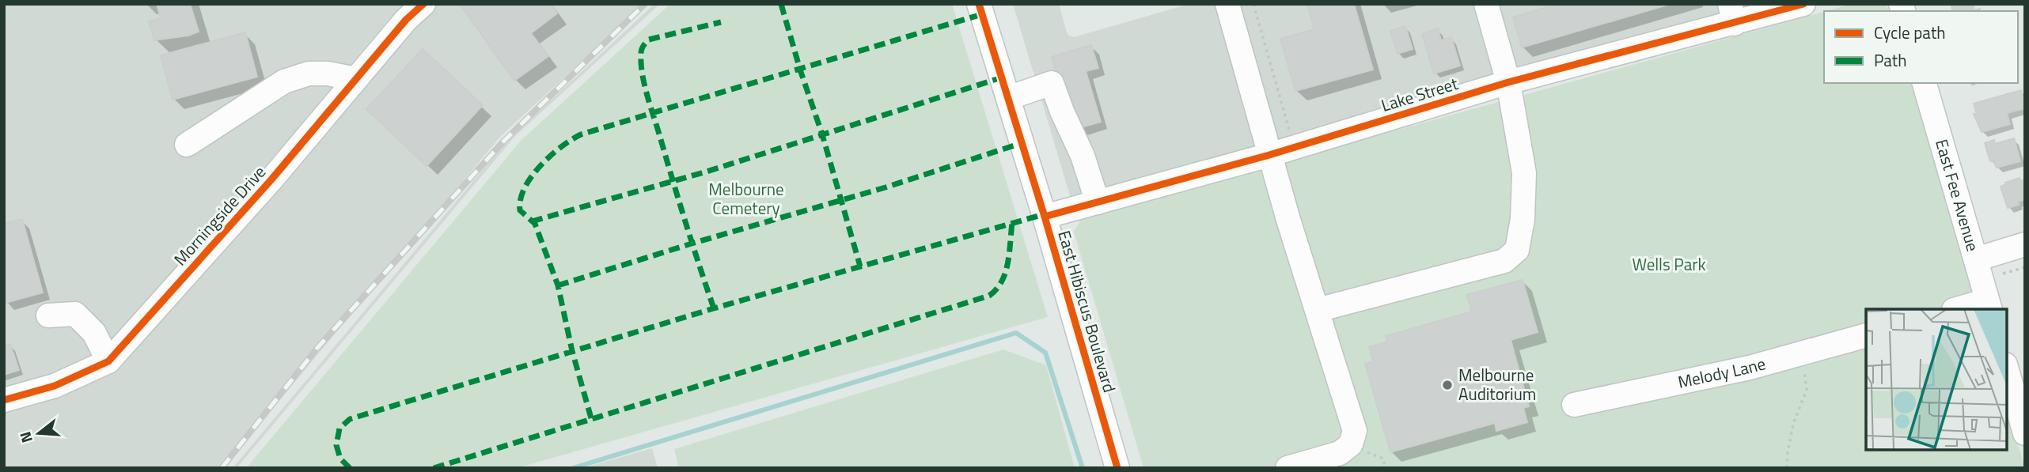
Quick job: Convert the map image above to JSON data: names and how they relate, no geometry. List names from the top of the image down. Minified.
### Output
{"streets":{"street":["Lake Street","East Fee Avenue","Morningside Drive","East Hibiscus Boulevard","Melody Lane"]},"crossings":[["Lake Street","East Hibiscus Boulevard"]],"parks":["Melbourne Cemetery","Wells Park"],"places":["Melbourne Auditorium"],"legend":["Cycle path","Path"],"north":"left"}
